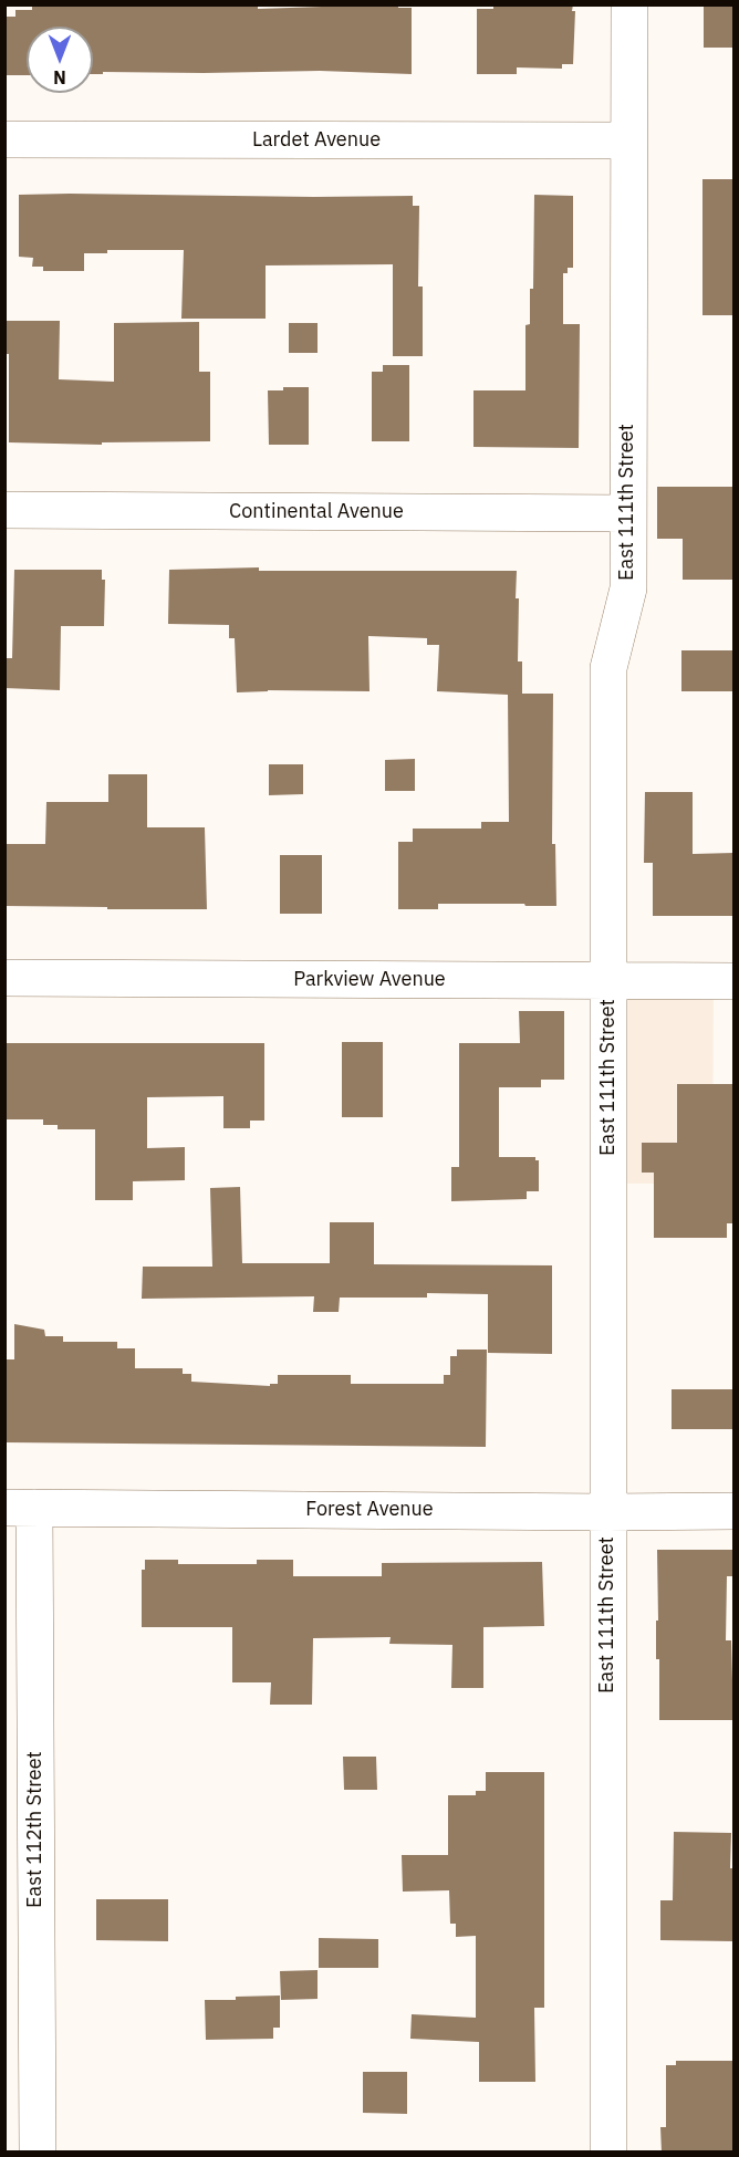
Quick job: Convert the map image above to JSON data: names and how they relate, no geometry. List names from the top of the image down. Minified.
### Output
{"streets":{"street":["Lardet Avenue","East 111th Street","Continental Avenue","Parkview Avenue","Forest Avenue","East 112th Street"]},"crossings":[["Lardet Avenue","East 111th Street"],["East 111th Street","Continental Avenue"],["East 111th Street","Parkview Avenue"],["East 111th Street","Forest Avenue"],["Forest Avenue","East 112th Street"]],"north":"bottom"}
